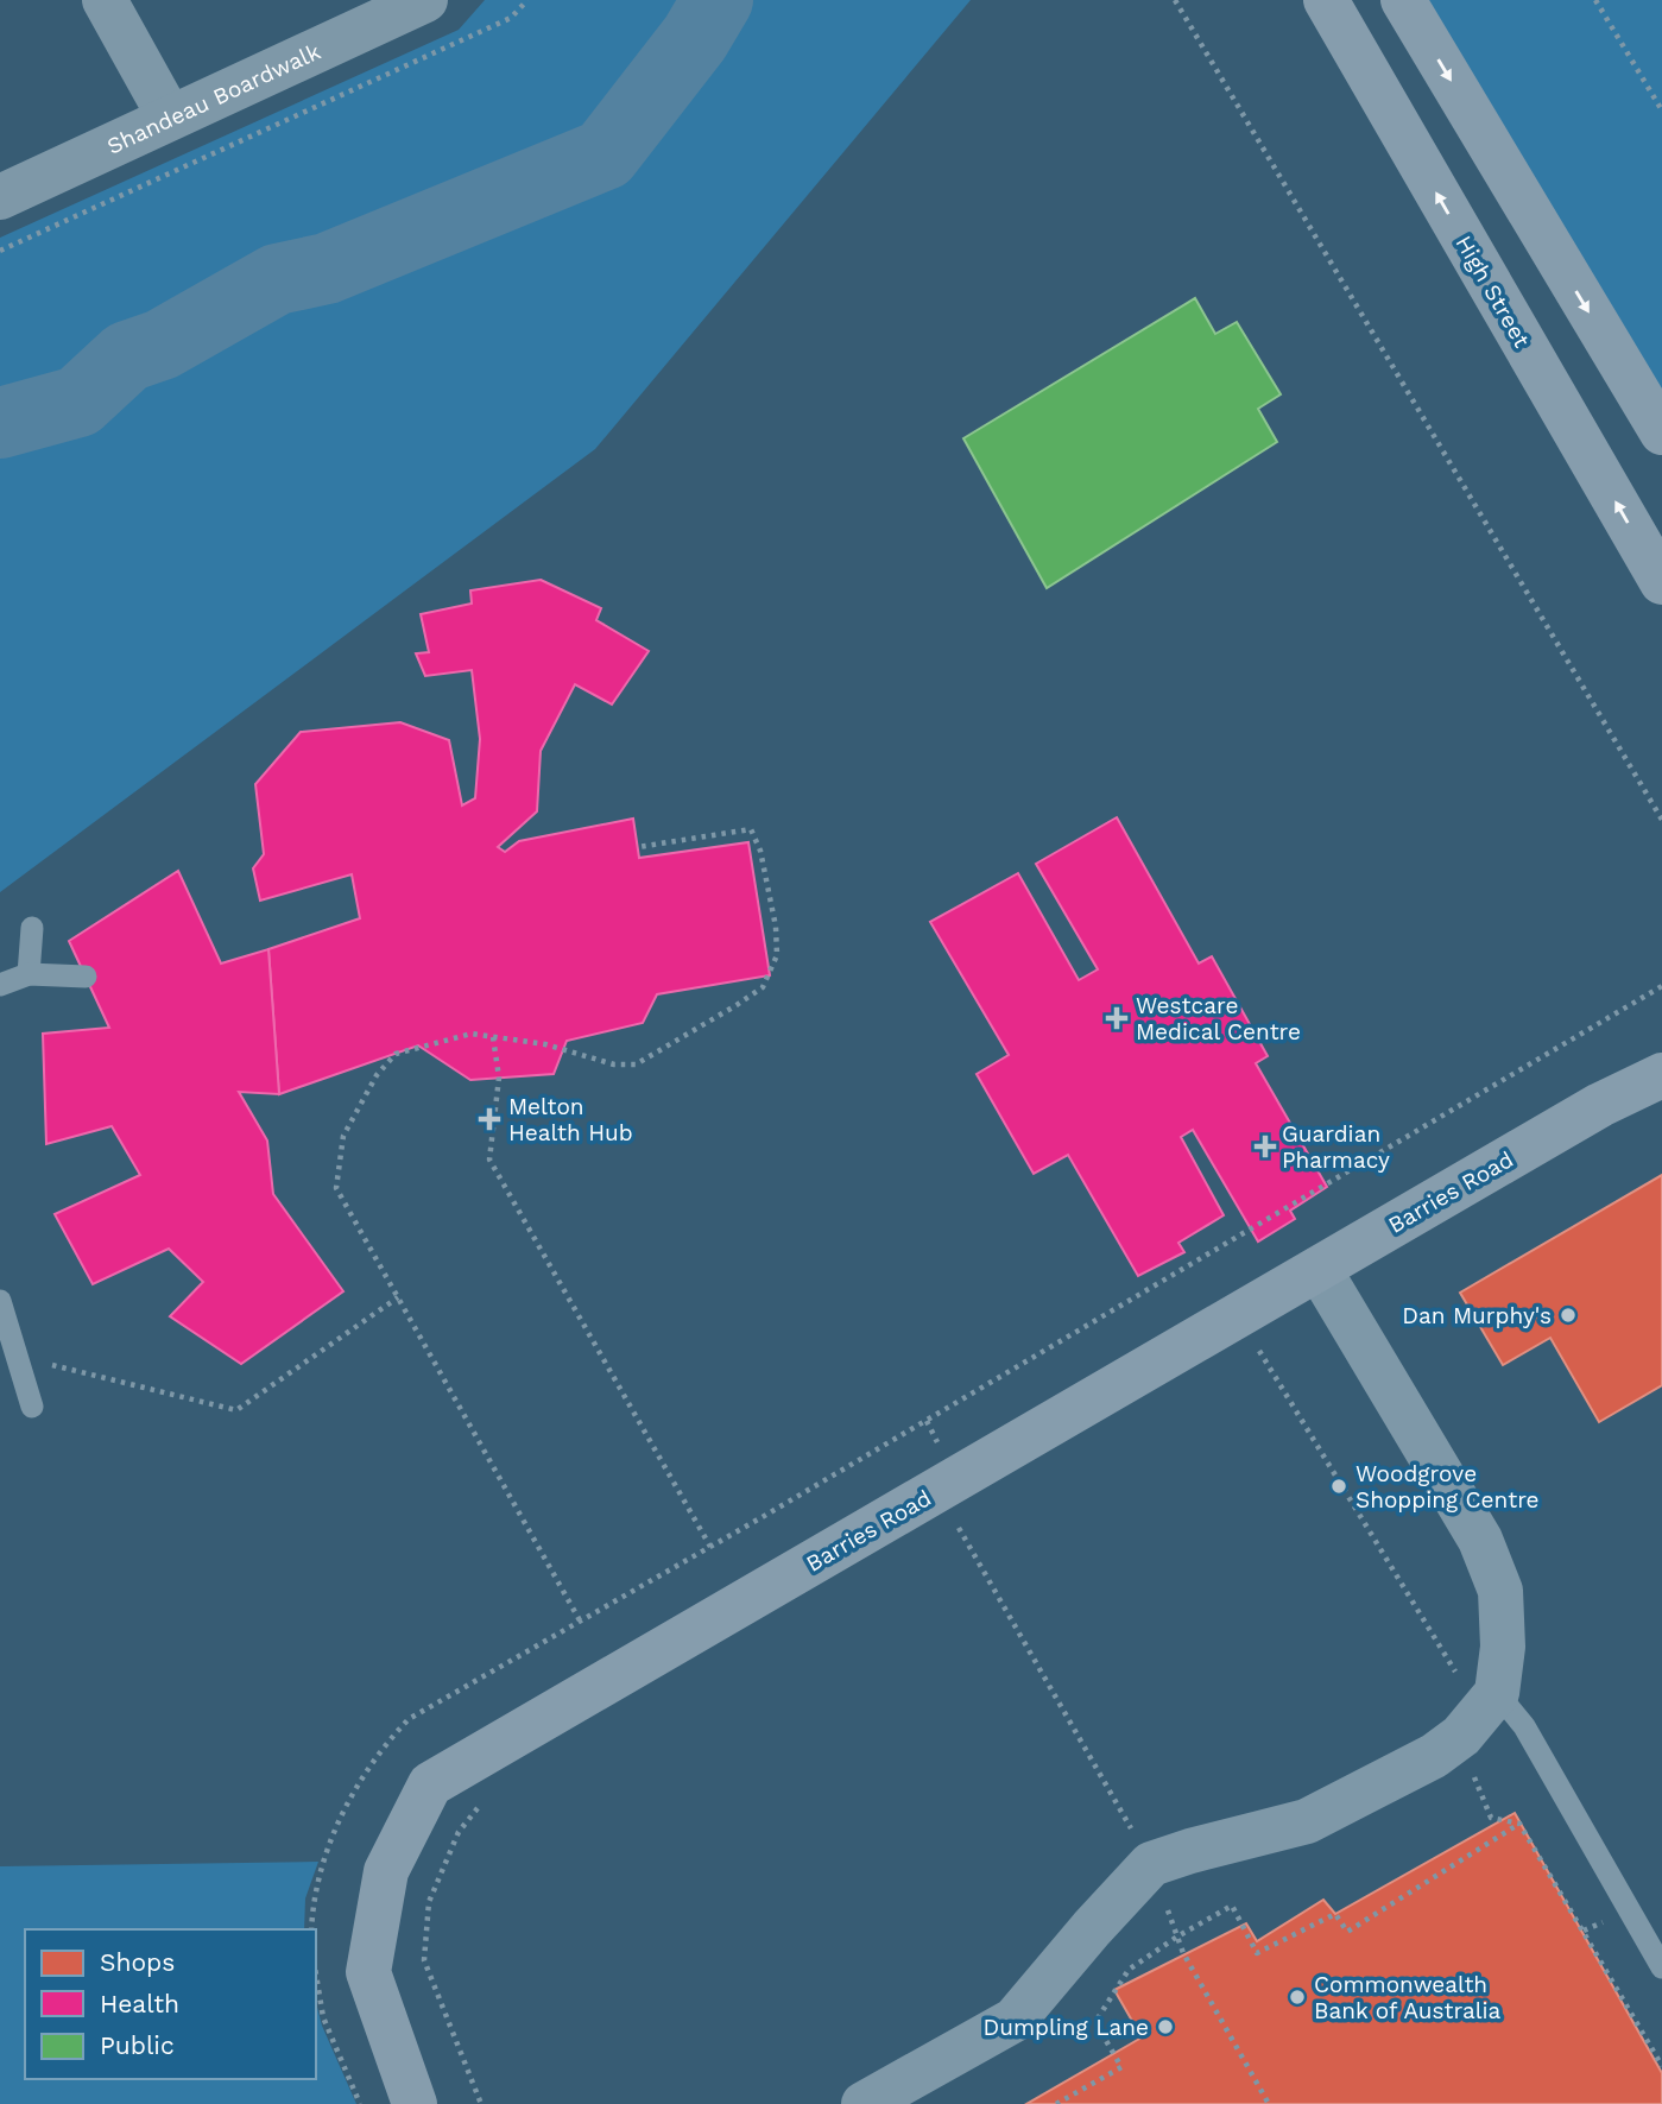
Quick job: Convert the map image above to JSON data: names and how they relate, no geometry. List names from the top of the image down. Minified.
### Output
{"streets":{"street":["Shandeau Boardwalk","High Street","Barries Road"]},"places":{"health":["Westcare Medical Centre","Melton Health Hub","Guardian Pharmacy"],"other":["Dan Murphy's","Woodgrove Shopping Centre","Commonwealth Bank of Australia","Dumpling Lane"]},"legend":["Shops","Health","Public"]}
